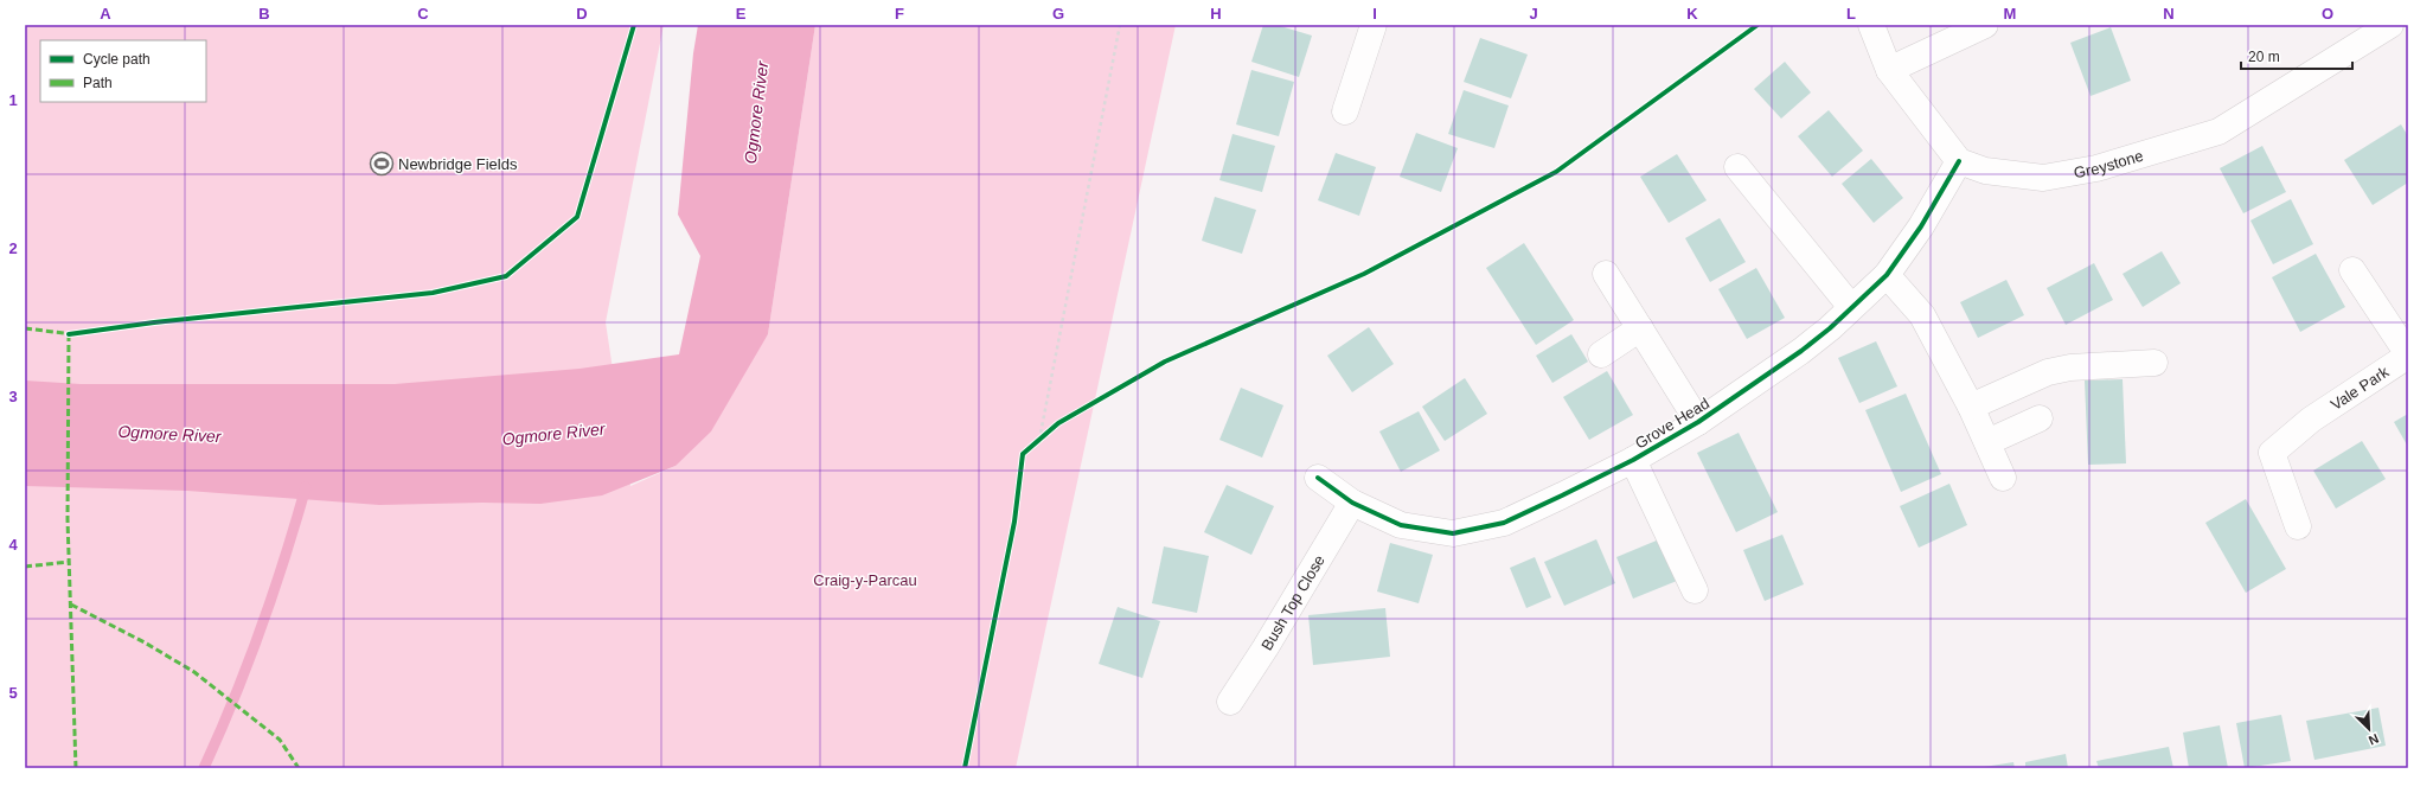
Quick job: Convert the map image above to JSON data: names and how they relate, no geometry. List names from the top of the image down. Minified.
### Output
{"streets":{"street":["Greystone","Vale Park","Grove Head","Bush Top Close"]},"crossings":[["Greystone","Grove Head"],["Grove Head","Bush Top Close"]],"water":["Ogmore River"],"parks":["Craig-y-Parcau"],"places":{"sports":["Newbridge Fields"]},"legend":["Cycle path","Path"],"scale_bar":"20 m","north":"bottom right","grid":{"columns":["A","B","C","D","E","F","G","H","I","J","K","L","M","N","O"],"rows":["1","2","3","4","5"]}}
